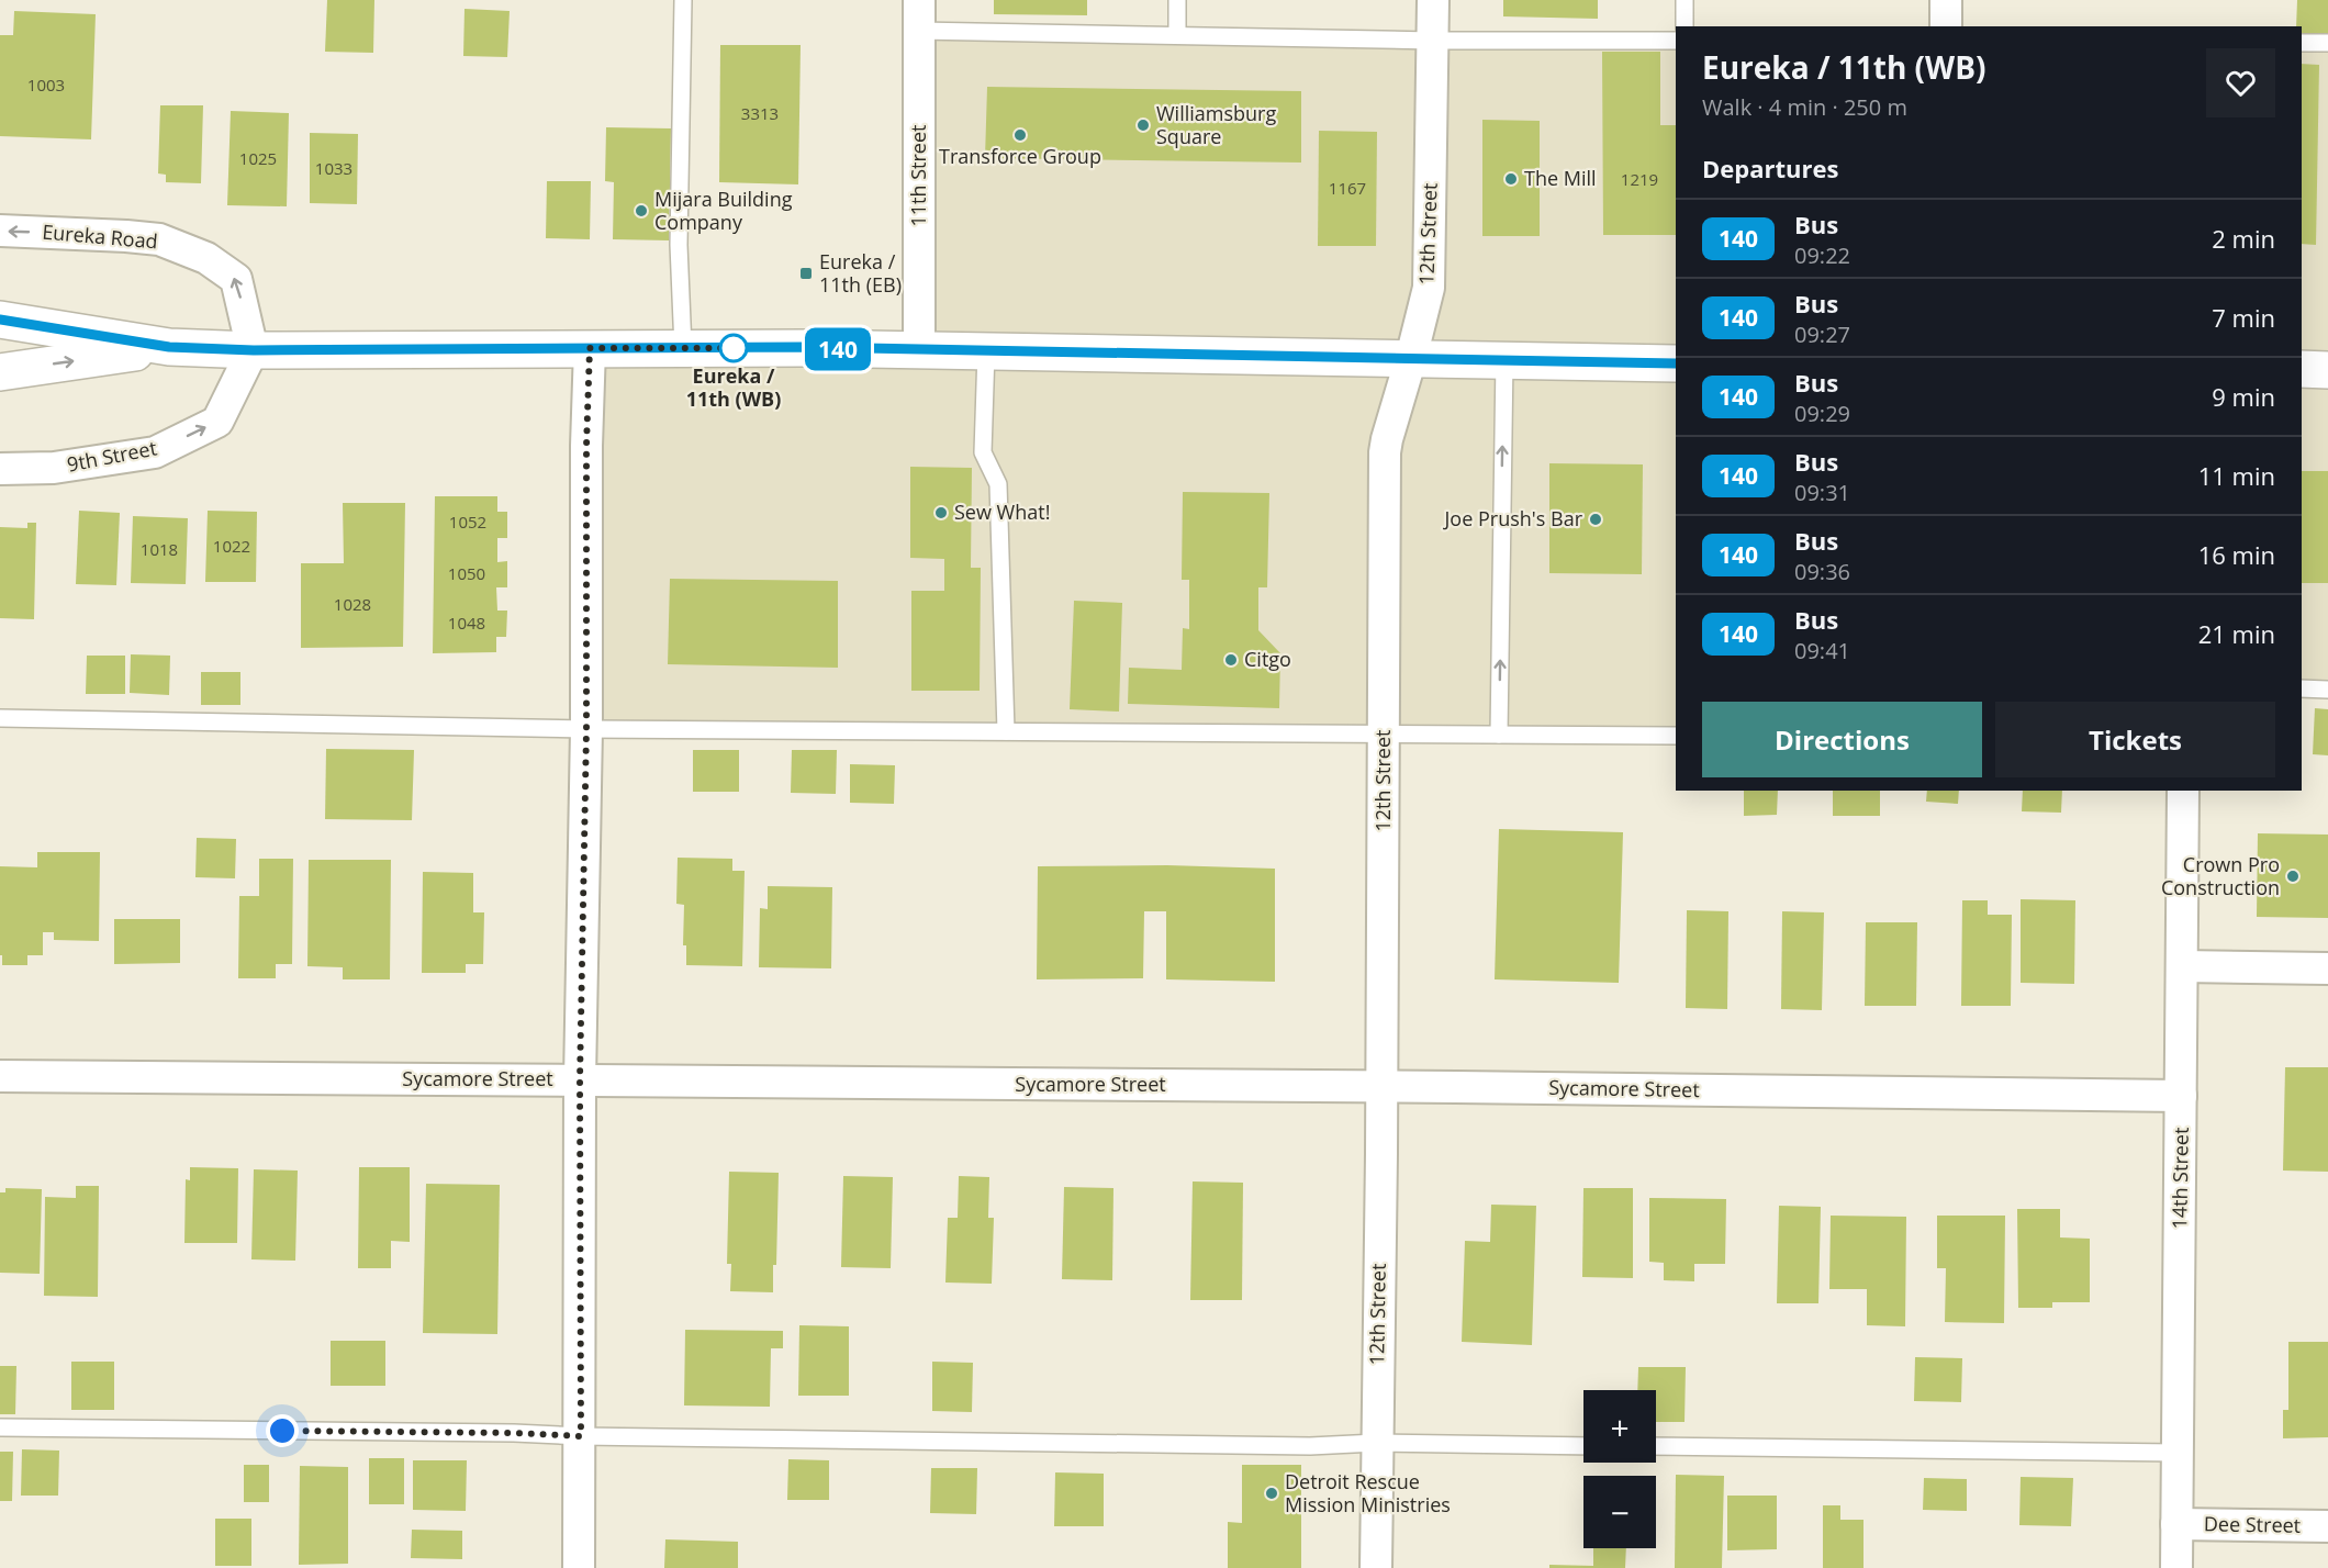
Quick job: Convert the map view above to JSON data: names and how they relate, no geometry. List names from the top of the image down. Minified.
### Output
{"streets":{"street":["11th Street","12th Street","Eureka Road","9th Street","Sycamore Street","14th Street","Dee Street"]},"crossings":[["12th Street","Sycamore Street"],["Eureka Road","9th Street"],["Sycamore Street","14th Street"],["14th Street","Dee Street"]],"one_way":["Eureka Road","9th Street"],"places":{"other":["Williamsburg Square","Transforce Group","The Mill","Mijara Building Company","Eureka / 11th (WB)","Sew What!","Joe Prush's Bar","Citgo","Crown Pro Construction","Detroit Rescue Mission Ministries"],"transit":["Eureka / 11th (EB)"]},"lines":["bus line 140"],"house_numbers":["1003","3313","1025","1033","1219","1167","1052","1022","1018","1050","1028","1048"],"page":{"on_map":"140","heading":[["Eureka / 11th (WB)","Walk · 4 min · 250 m"],"Departures"],"list":[{"mark":"140","name":"Bus","note":"09:22","value":"2 min"},{"mark":"140","name":"Bus","note":"09:27","value":"7 min"},{"mark":"140","name":"Bus","note":"09:29","value":"9 min"},{"mark":"140","name":"Bus","note":"09:31","value":"11 min"},{"mark":"140","name":"Bus","note":"09:36","value":"16 min"},{"mark":"140","name":"Bus","note":"09:41","value":"21 min"}],"buttons":["Directions","Tickets"],"map_buttons":["+","−"]}}
